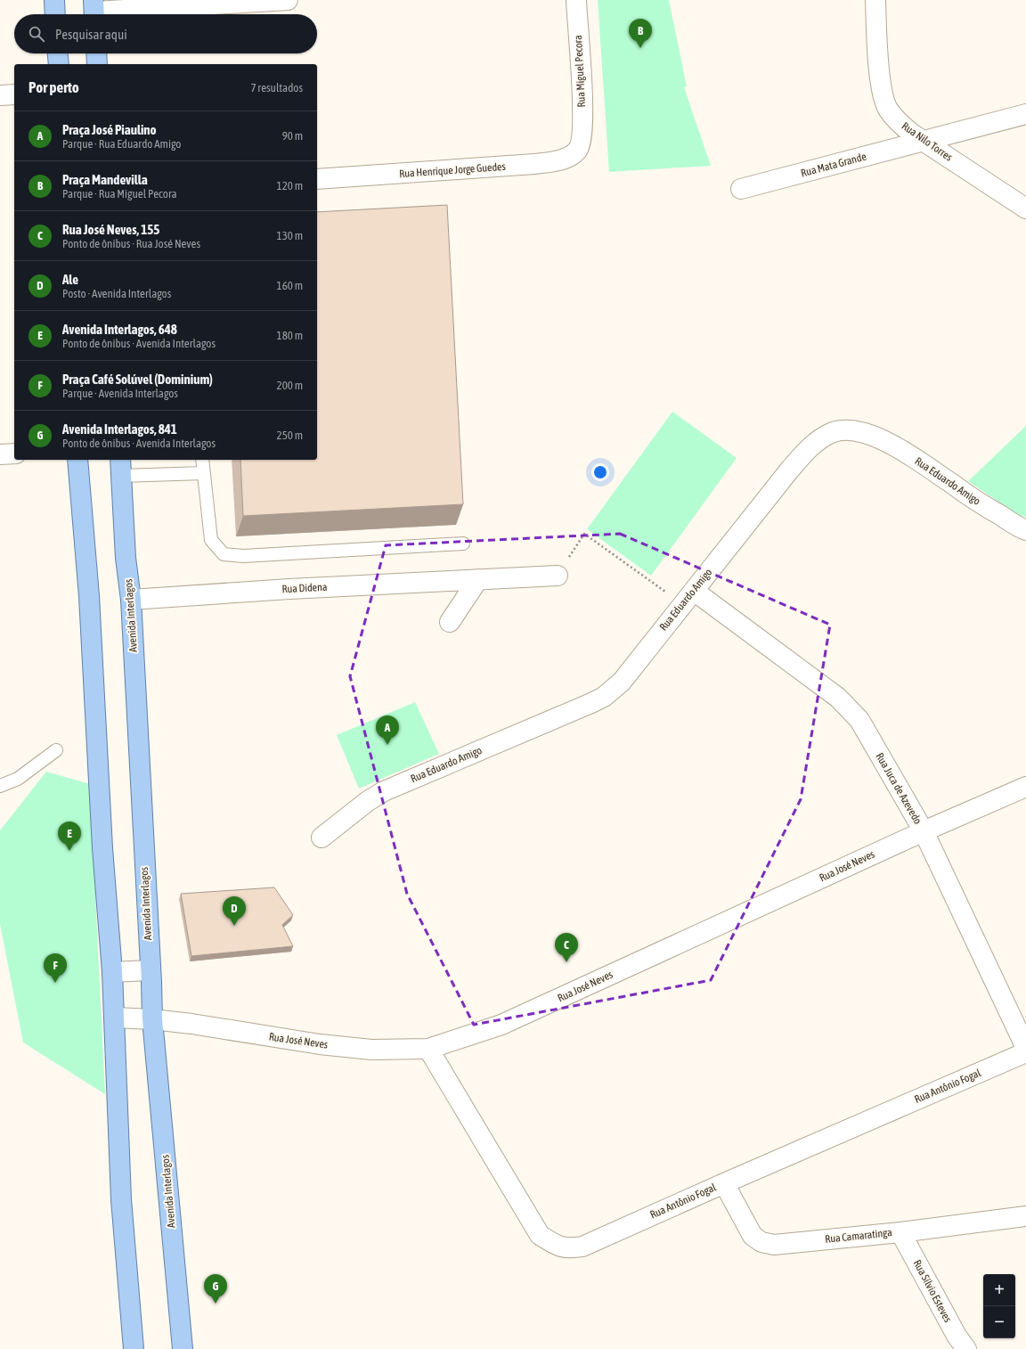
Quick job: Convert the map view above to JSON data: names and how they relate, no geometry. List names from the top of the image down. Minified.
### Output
{"streets":{"main road":["Avenida Interlagos"],"street":["Rua Miguel Pecora","Rua Nilo Torres","Rua Mata Grande","Rua Henrique Jorge Guedes","Rua Eduardo Amigo","Rua Didena","Rua Juca de Azevedo","Rua José Neves","Rua Antônio Fogal","Rua Camaratinga","Rua Sílvio Esteves"]},"crossings":[["Rua Miguel Pecora","Rua Henrique Jorge Guedes"],["Rua Nilo Torres","Rua Mata Grande"],["Rua Eduardo Amigo","Rua Juca de Azevedo"],["Rua Didena","Avenida Interlagos"],["Avenida Interlagos","Rua José Neves"],["Rua Juca de Azevedo","Rua José Neves"],["Rua José Neves","Rua Antônio Fogal"],["Rua Antônio Fogal","Rua Camaratinga"],["Rua Camaratinga","Rua Sílvio Esteves"]],"page":{"search":"Pesquisar aqui","pins":["B","A","E","D","C","F","G"],"heading":["Por perto","7 resultados"],"list":[{"mark":"A","name":"Praça José Piaulino","note":"Parque · Rua Eduardo Amigo","value":"90 m"},{"mark":"B","name":"Praça Mandevilla","note":"Parque · Rua Miguel Pecora","value":"120 m"},{"mark":"C","name":"Rua José Neves, 155","note":"Ponto de ônibus · Rua José Neves","value":"130 m"},{"mark":"D","name":"Ale","note":"Posto · Avenida Interlagos","value":"160 m"},{"mark":"E","name":"Avenida Interlagos, 648","note":"Ponto de ônibus · Avenida Interlagos","value":"180 m"},{"mark":"F","name":"Praça Café Solúvel (Dominium)","note":"Parque · Avenida Interlagos","value":"200 m"},{"mark":"G","name":"Avenida Interlagos, 841","note":"Ponto de ônibus · Avenida Interlagos","value":"250 m"}],"map_buttons":["+","−"]}}
